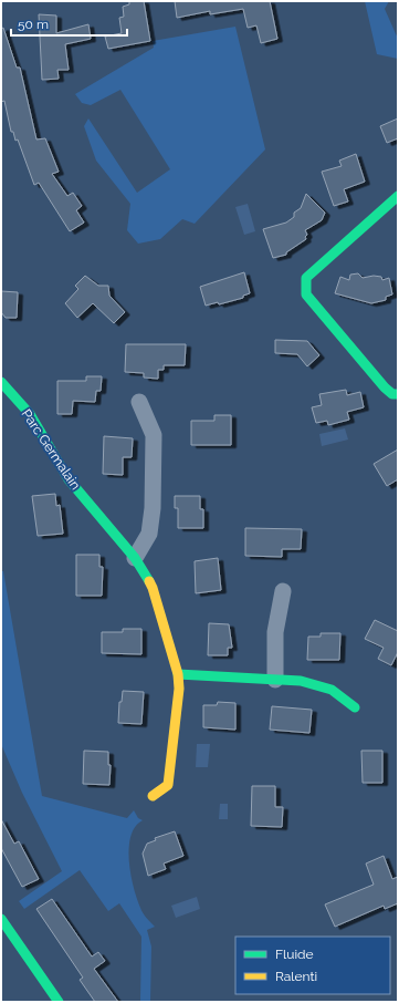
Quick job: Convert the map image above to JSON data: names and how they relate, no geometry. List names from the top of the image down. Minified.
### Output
{"streets":{"street":["Parc Germalain"]},"legend":["Fluide","Ralenti"],"scale_bar":"50 m"}
